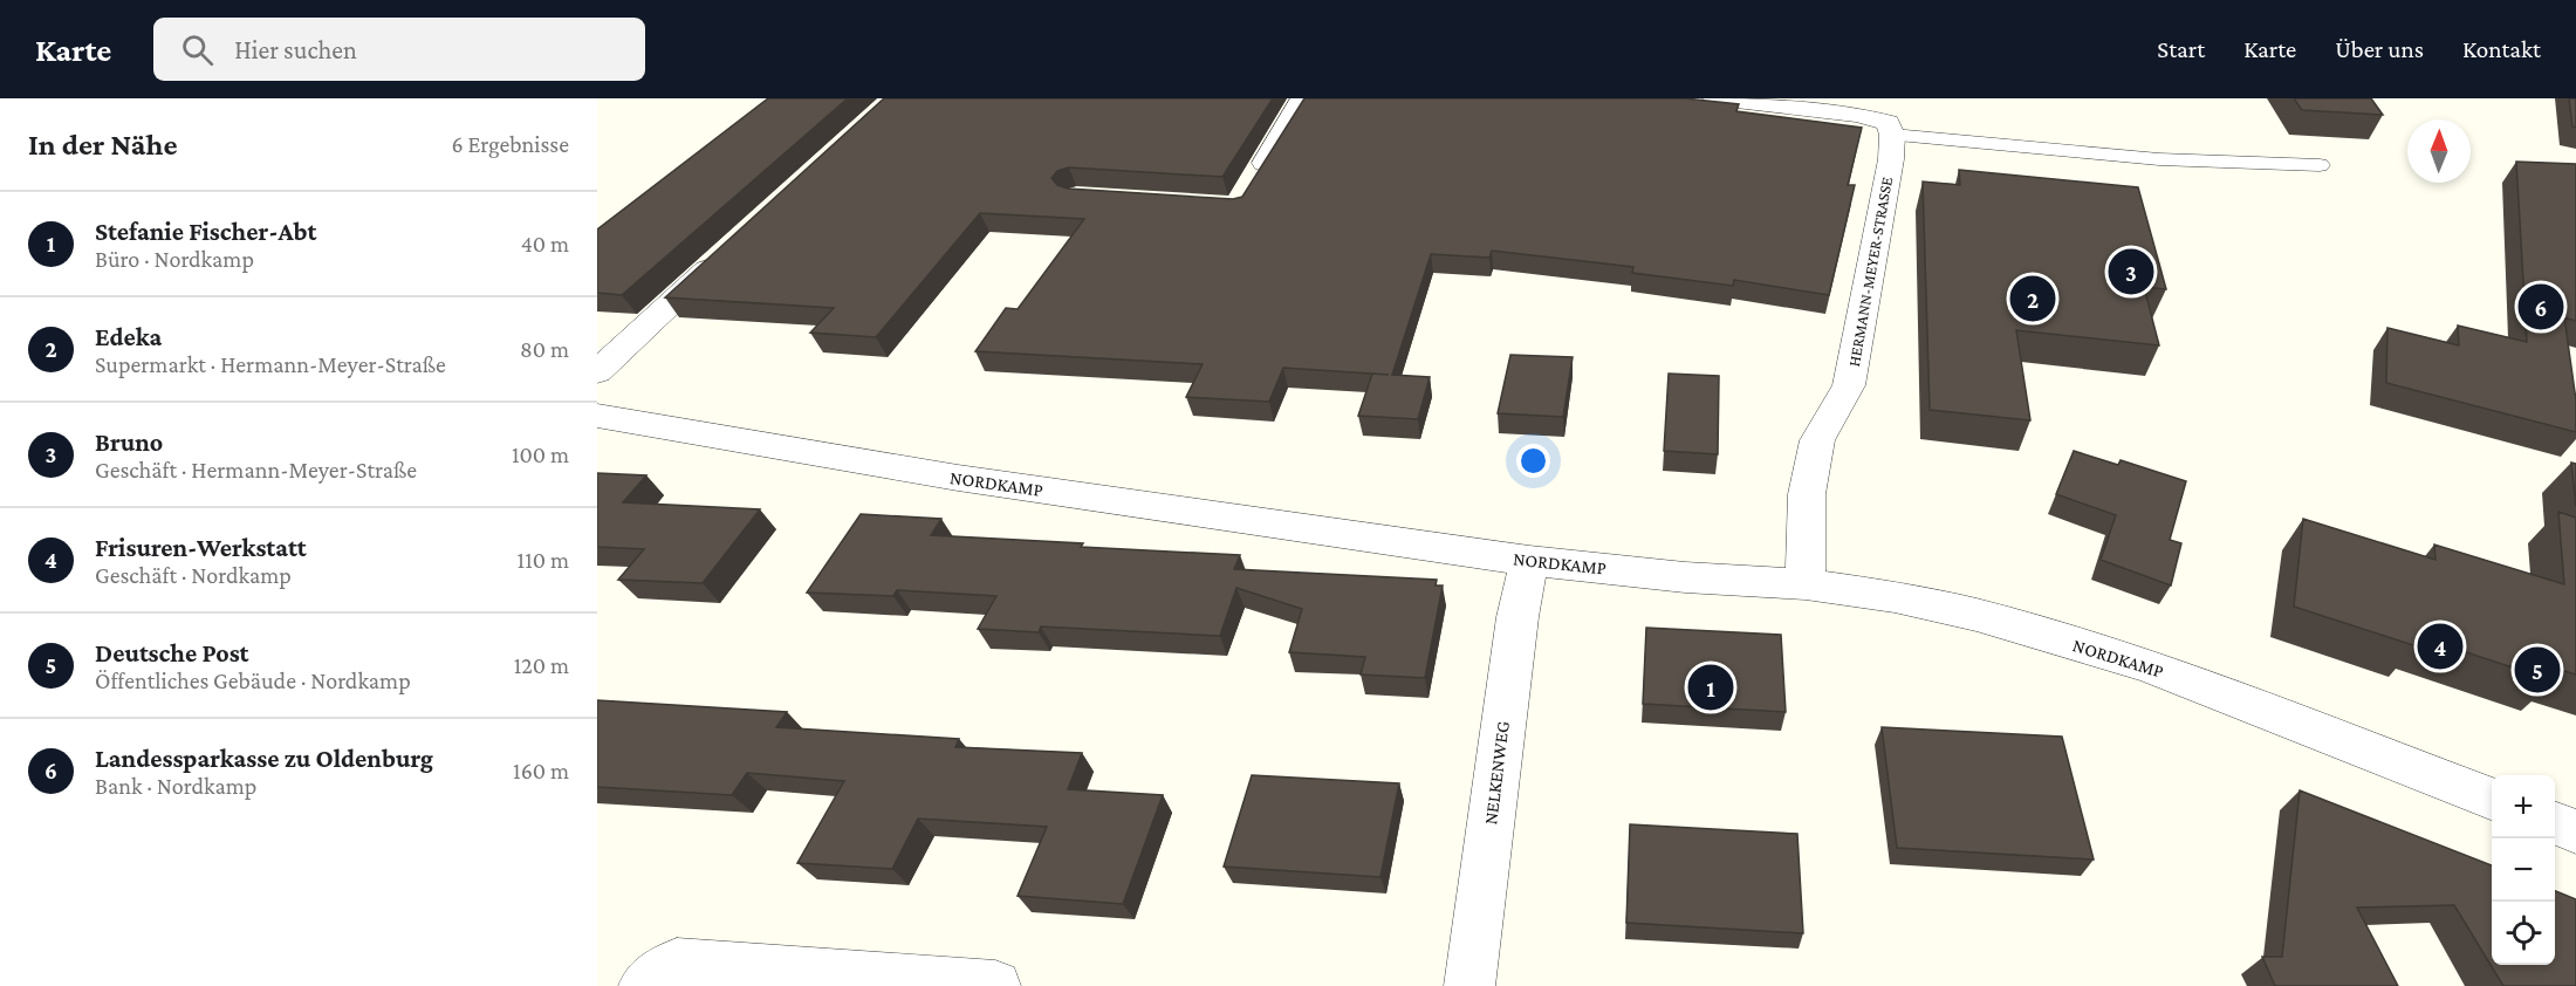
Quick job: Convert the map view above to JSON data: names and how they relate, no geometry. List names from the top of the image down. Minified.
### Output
{"streets":{"street":["HERMANN-MEYER-STRASSE","NORDKAMP","NELKENWEG"]},"crossings":[["HERMANN-MEYER-STRASSE","NORDKAMP"],["NORDKAMP","NELKENWEG"]],"north":"top","page":{"header":"Karte","search":"Hier suchen","nav":["Start","Karte","Über uns","Kontakt"],"heading":["In der Nähe","6 Ergebnisse"],"list":[{"mark":"1","name":"Stefanie Fischer-Abt","note":"Büro · Nordkamp","value":"40 m"},{"mark":"2","name":"Edeka","note":"Supermarkt · Hermann-Meyer-Straße","value":"80 m"},{"mark":"3","name":"Bruno","note":"Geschäft · Hermann-Meyer-Straße","value":"100 m"},{"mark":"4","name":"Frisuren-Werkstatt","note":"Geschäft · Nordkamp","value":"110 m"},{"mark":"5","name":"Deutsche Post","note":"Öffentliches Gebäude · Nordkamp","value":"120 m"},{"mark":"6","name":"Landessparkasse zu Oldenburg","note":"Bank · Nordkamp","value":"160 m"}],"pins":["3","2","6","4","5","1"],"map_buttons":["+","−"]}}
